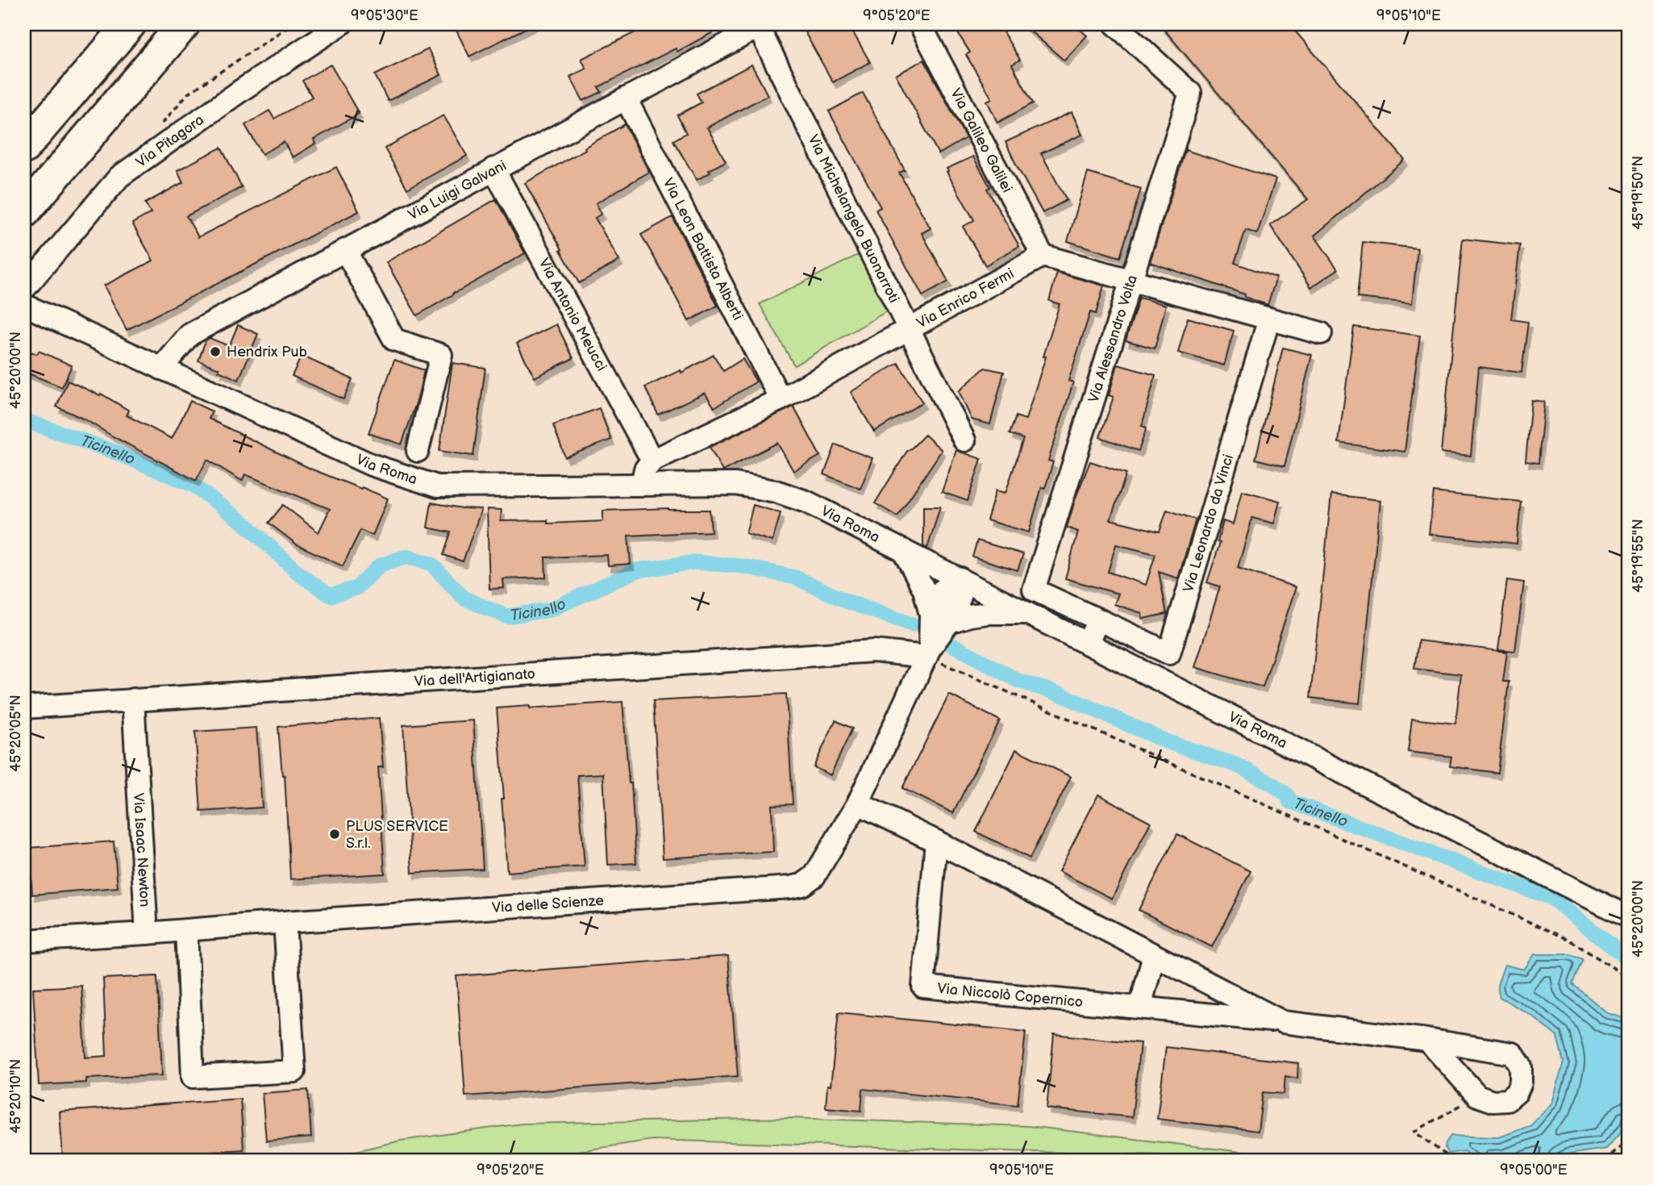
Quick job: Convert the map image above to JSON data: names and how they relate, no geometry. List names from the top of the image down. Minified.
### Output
{"streets":{"street":["Via Galileo Galilei","Via Pitagora","Via Luigi Galvani","Via Michelangelo Buonarroti","Via Leon Battista Alberti","Via Enrico Fermi","Via Antonio Meucci","Via Alessandro Volta","Via Roma","Via Leonardo da Vinci","Via dell'Artigianato","Via Isaac Newton","Via delle Scienze","Via Niccolò Copernico"]},"crossings":[["Via Galileo Galilei","Via Enrico Fermi"],["Via Luigi Galvani","Via Michelangelo Buonarroti"],["Via Luigi Galvani","Via Leon Battista Alberti"],["Via Luigi Galvani","Via Antonio Meucci"],["Via Luigi Galvani","Via Roma"],["Via Michelangelo Buonarroti","Via Enrico Fermi"],["Via Leon Battista Alberti","Via Enrico Fermi"],["Via Enrico Fermi","Via Antonio Meucci"],["Via Alessandro Volta","Via Leonardo da Vinci"],["Via Roma","Via delle Scienze"],["Via dell'Artigianato","Via Isaac Newton"],["Via dell'Artigianato","Via delle Scienze"],["Via Isaac Newton","Via delle Scienze"],["Via delle Scienze","Via Niccolò Copernico"]],"water":["Ticinello"],"places":["Hendrix Pub","PLUS SERVICE S.r.l."],"coordinates":["9°05'30\"E","9°05'20\"E","9°05'10\"E","45°19'50\"N","45°20'00\"N","45°19'55\"N","45°20'05\"N","45°20'10\"N","9°05'00\"E"]}
